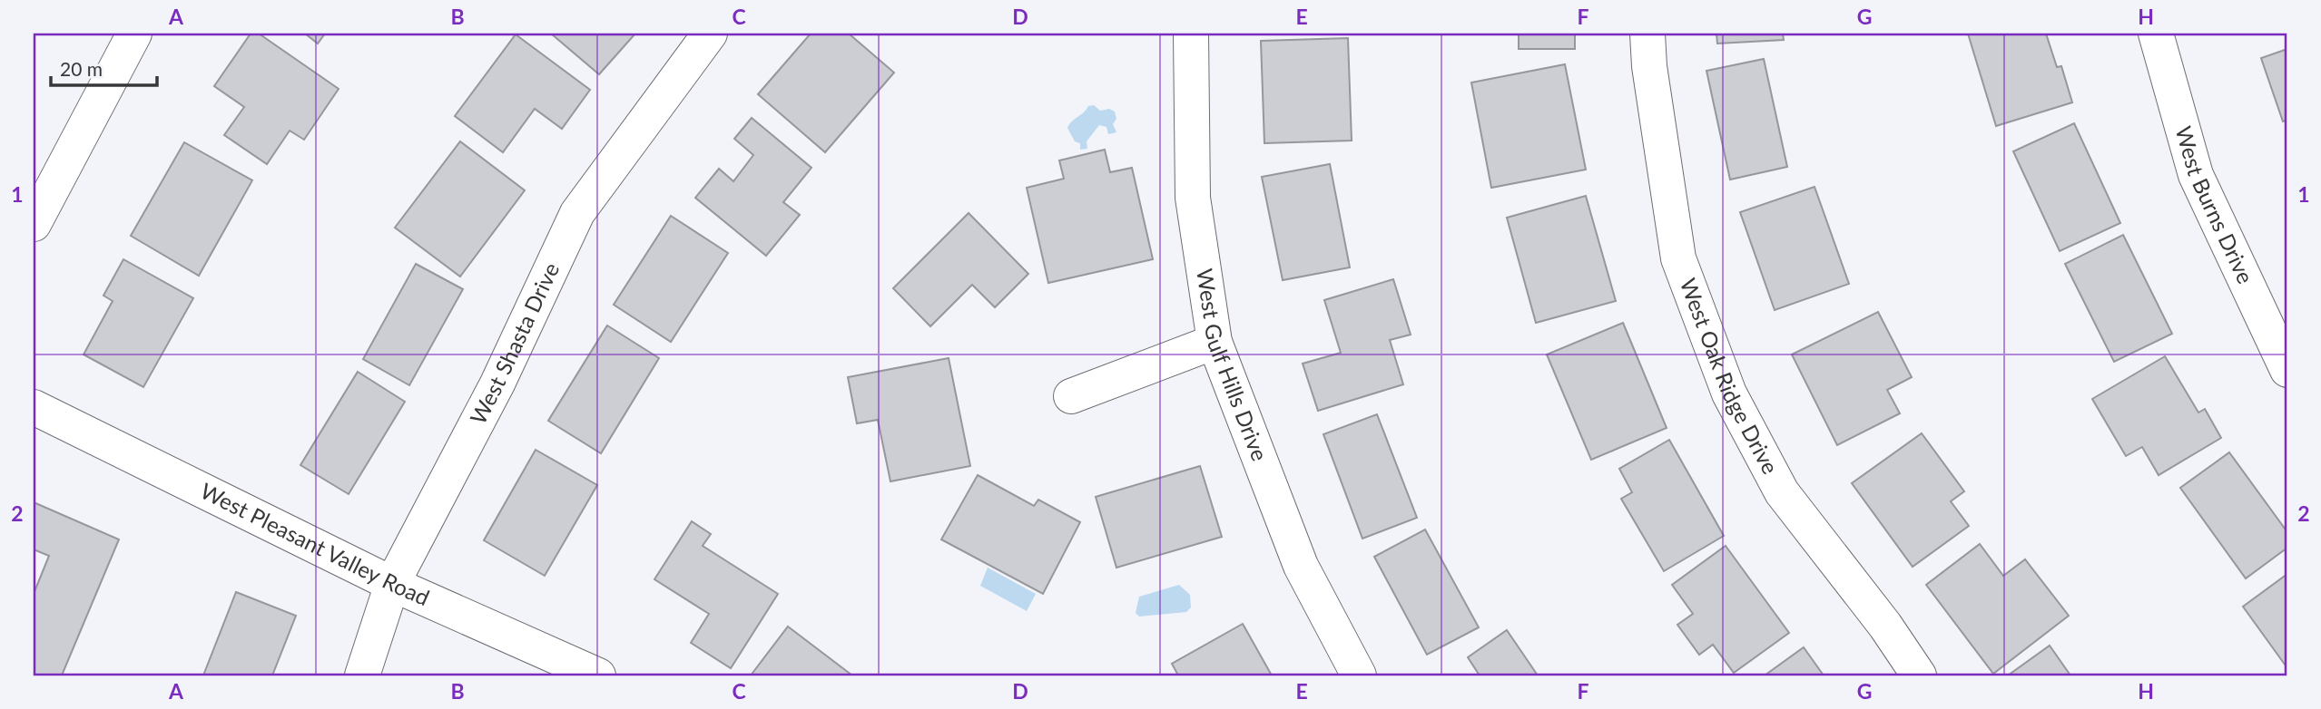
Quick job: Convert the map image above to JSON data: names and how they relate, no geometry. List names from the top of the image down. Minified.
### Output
{"streets":{"street":["West Burns Drive","West Shasta Drive","West Gulf Hills Drive","West Oak Ridge Drive","West Pleasant Valley Road"]},"crossings":[["West Shasta Drive","West Pleasant Valley Road"]],"scale_bar":"20 m","grid":{"columns":["A","B","C","D","E","F","G","H"],"rows":["1","2"]}}
